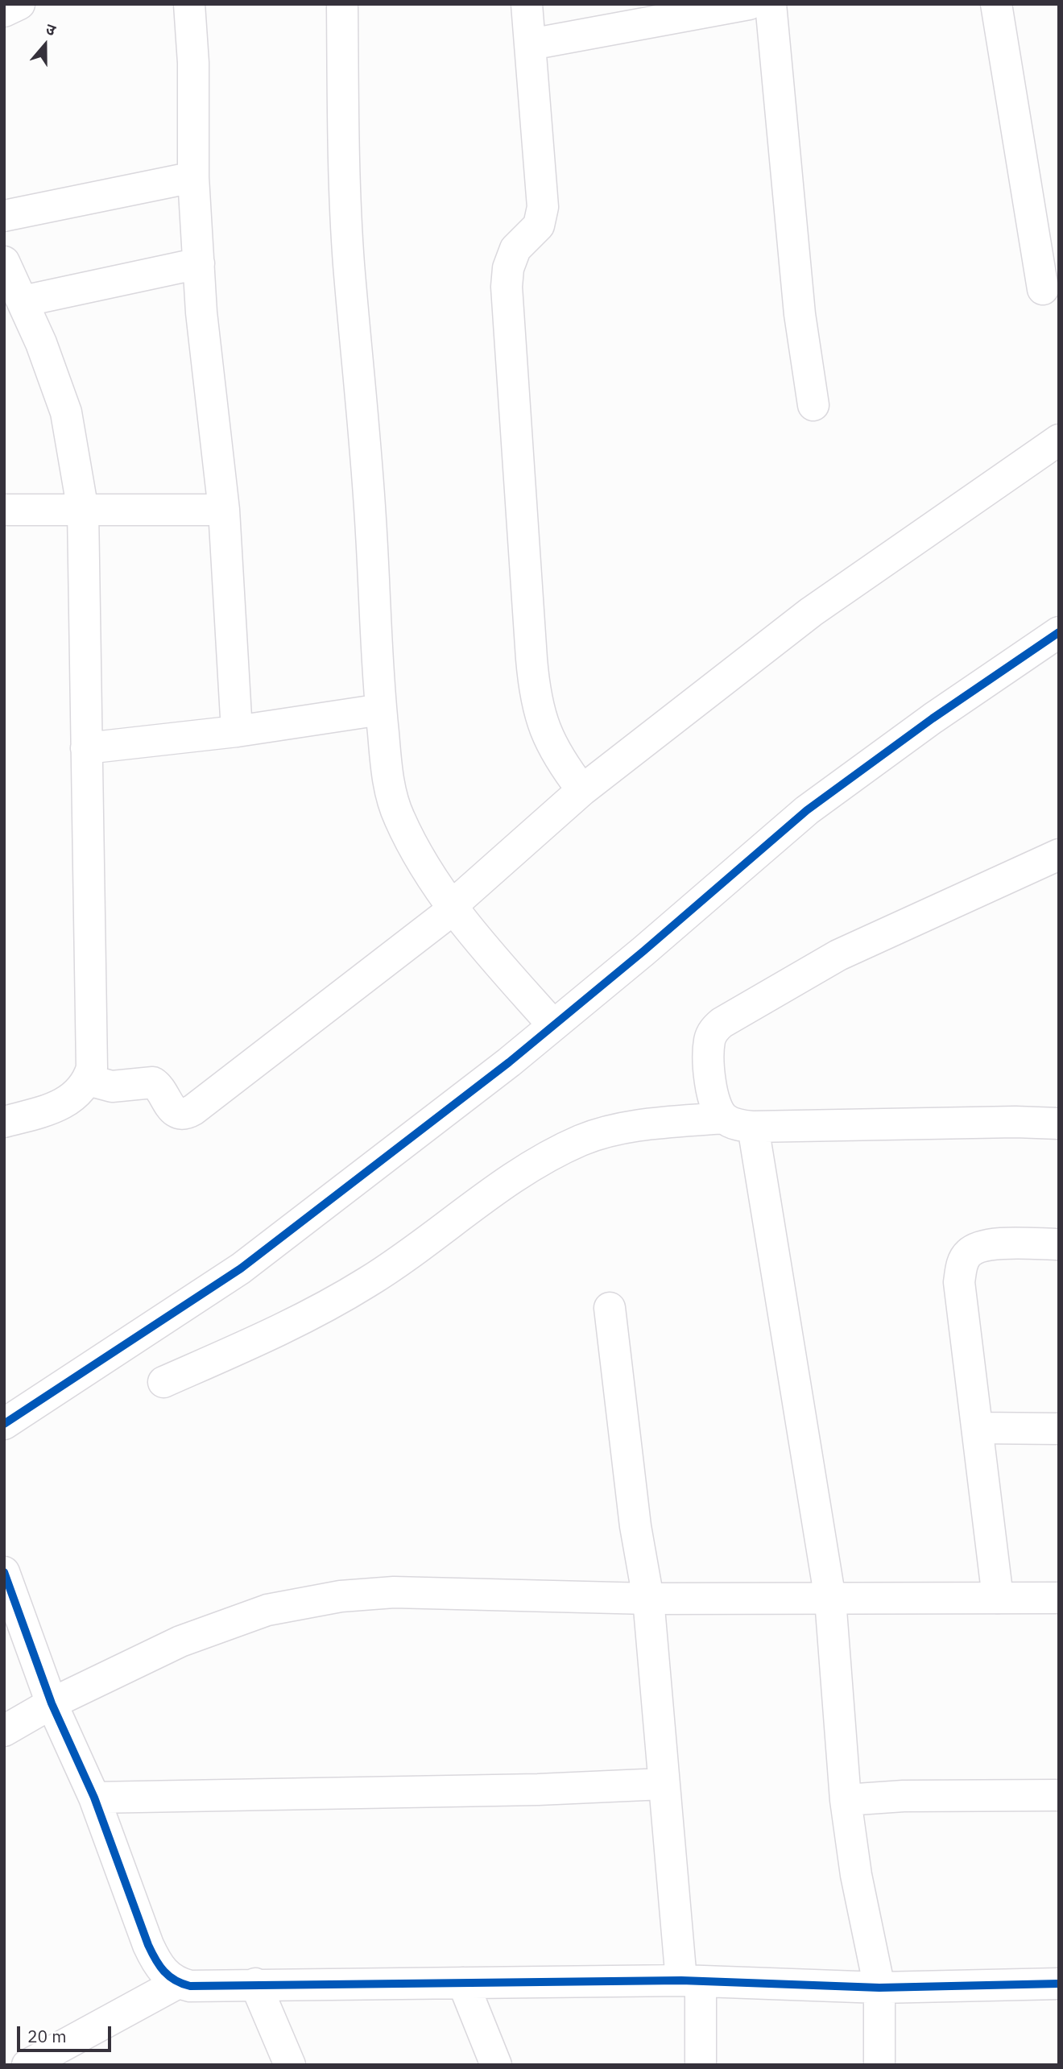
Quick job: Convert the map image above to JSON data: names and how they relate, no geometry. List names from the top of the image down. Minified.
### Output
{"scale_bar":"20 m","north":"top"}
